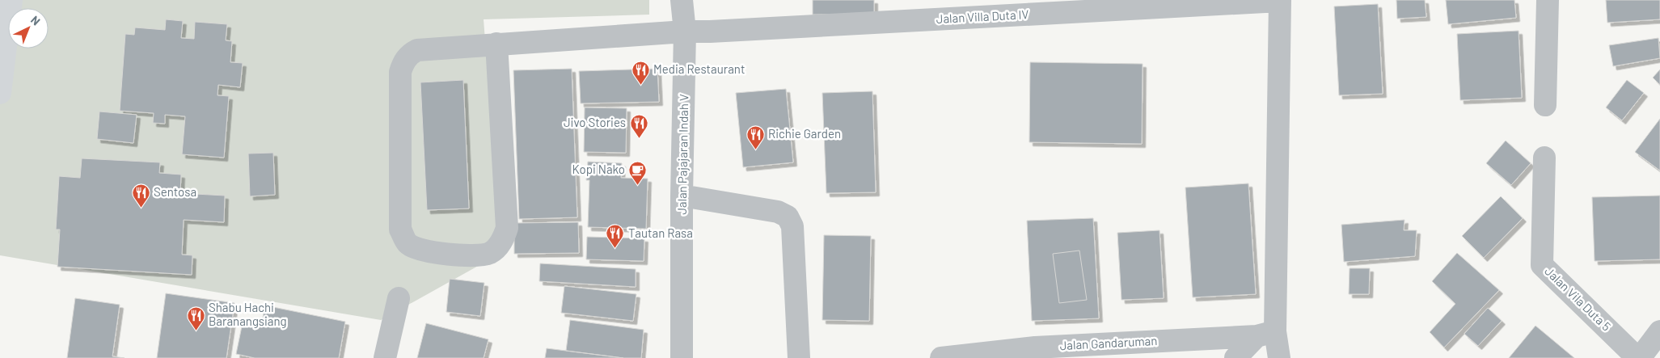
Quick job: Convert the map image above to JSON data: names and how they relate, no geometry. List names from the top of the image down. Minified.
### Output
{"streets":{"street":["Jalan Villa Duta IV","Jalan Pajajaran Indah V","Jalan Vila Duta 5","Jalan Gandaruman"]},"crossings":[["Jalan Villa Duta IV","Jalan Pajajaran Indah V"]],"places":{"restaurant":["Media Restaurant","Jivo Stories","Richie Garden","Sentosa","Tautan Rasa","Shabu Hachi Baranangsiang"],"cafe":["Kopi Nako"]},"north":"top right"}
